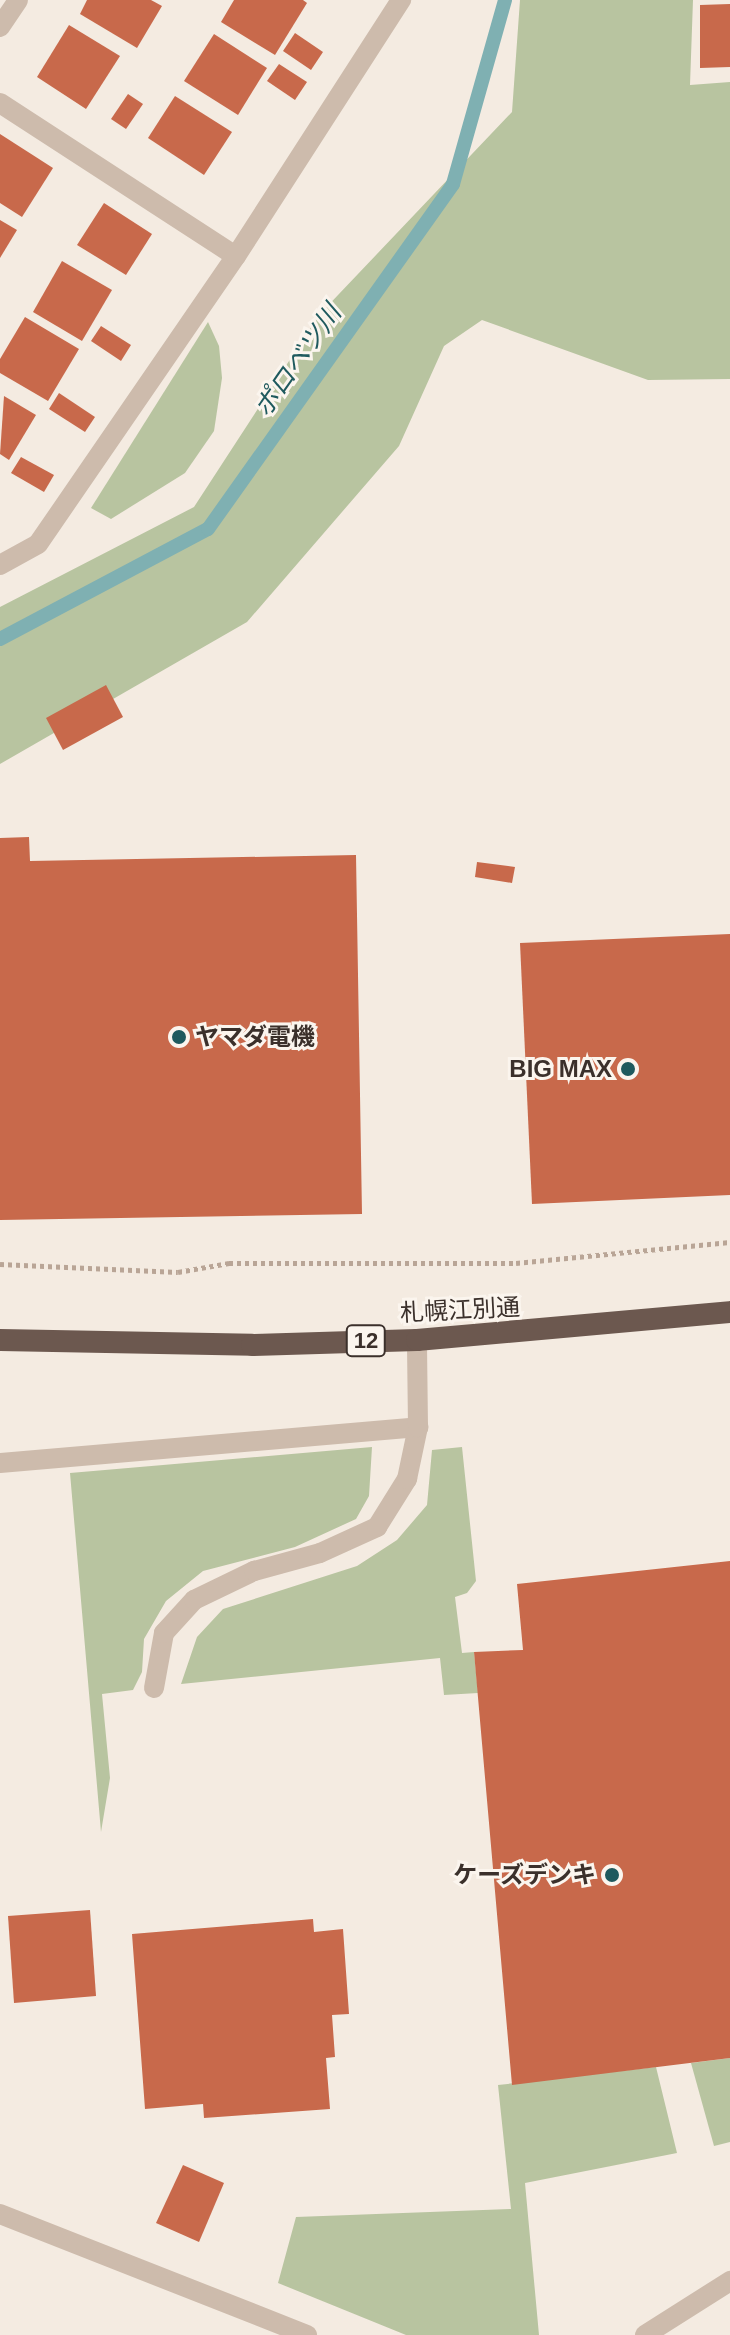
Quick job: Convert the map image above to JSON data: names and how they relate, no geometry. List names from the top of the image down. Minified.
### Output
{"streets":{"highway":["札幌江別通","12"]},"water":["ポロベツ川"],"places":["ヤマダ電機","BIG MAX","ケーズデンキ"]}
